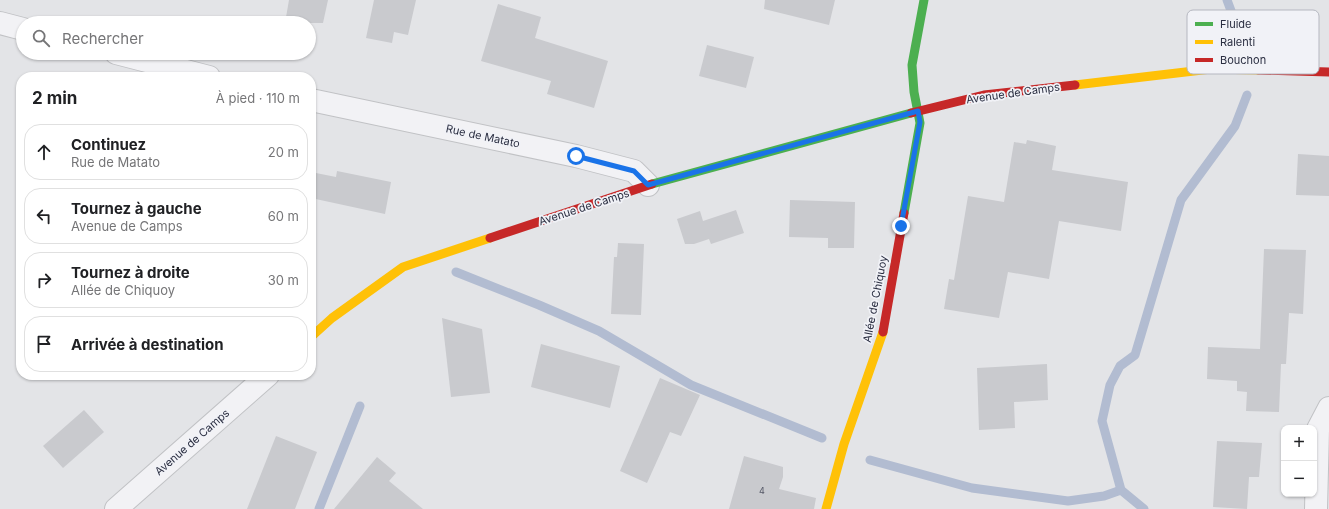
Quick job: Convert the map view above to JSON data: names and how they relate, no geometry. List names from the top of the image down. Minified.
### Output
{"streets":{"street":["Avenue de Camps","Rue de Matato","Allée de Chiquoy"]},"crossings":[["Avenue de Camps","Rue de Matato"],["Avenue de Camps","Allée de Chiquoy"]],"house_numbers":["4"],"legend":["Fluide","Ralenti","Bouchon"],"page":{"search":"Rechercher","heading":["2 min","À pied · 110 m"],"list":[["Continuez","Rue de Matato","20 m"],["Tournez à gauche","Avenue de Camps","60 m"],["Tournez à droite","Allée de Chiquoy","30 m"],"Arrivée à destination"],"map_buttons":["+","−"]}}
